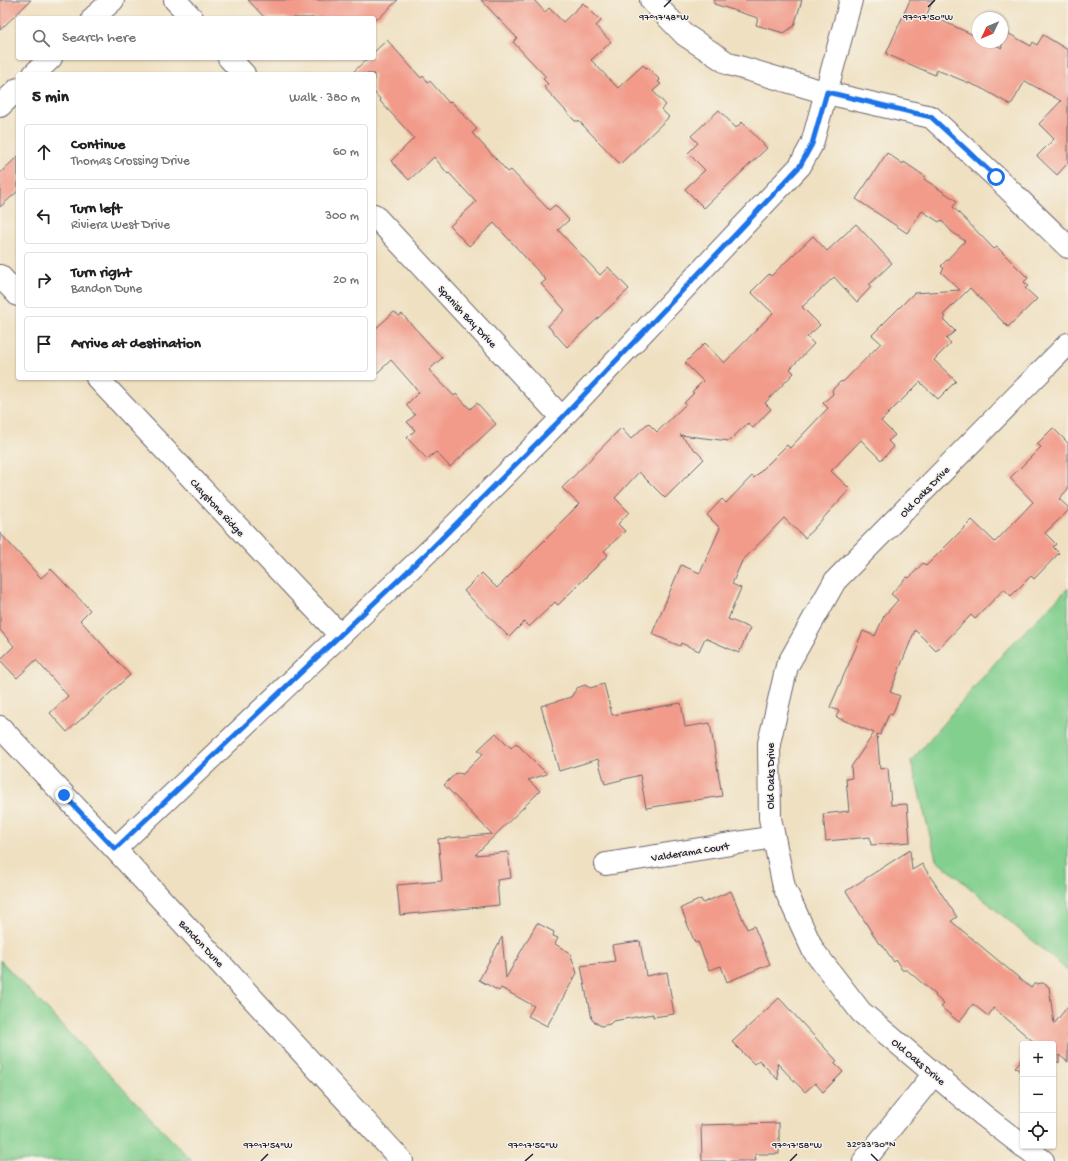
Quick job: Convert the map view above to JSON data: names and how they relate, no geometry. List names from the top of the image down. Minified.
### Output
{"streets":{"street":["Spanish Bay Drive","Old Oaks Drive","Claystone Ridge","Valderama Court","Bandon Dune"]},"crossings":[["Old Oaks Drive","Valderama Court"]],"north":"bottom left","page":{"search":"Search here","heading":["5 min","Walk · 380 m"],"list":[["Continue","Thomas Crossing Drive","60 m"],["Turn left","Riviera West Drive","300 m"],["Turn right","Bandon Dune","20 m"],"Arrive at destination"],"map_buttons":["+","−"]},"coordinates":["97°17'48\"W","97°17'50\"W","32°33'30\"N","97°17'54\"W","97°17'56\"W","97°17'58\"W"]}
